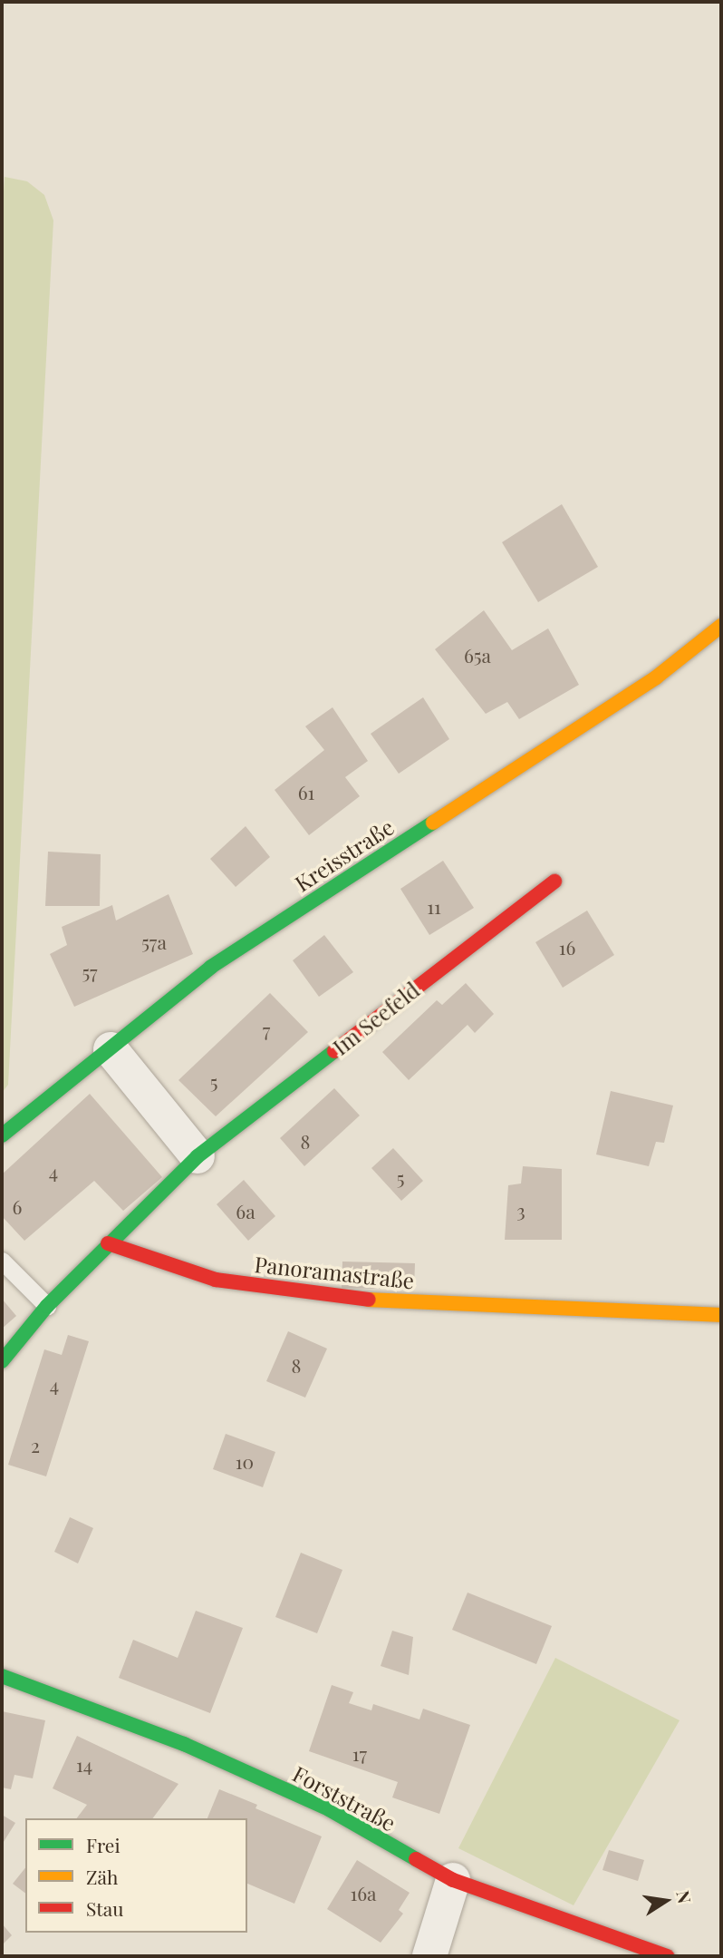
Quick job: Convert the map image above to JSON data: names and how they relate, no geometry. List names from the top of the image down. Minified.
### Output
{"streets":{"street":["Kreisstraße","Im Seefeld","Panoramastraße","Forststraße"]},"crossings":[["Im Seefeld","Panoramastraße"]],"house_numbers":["65a","61","11","57a","16","57","7","5","8","4","5","6","3","6a","8","4","2","10","17","14","16a"],"legend":["Frei","Zäh","Stau"],"north":"right"}
